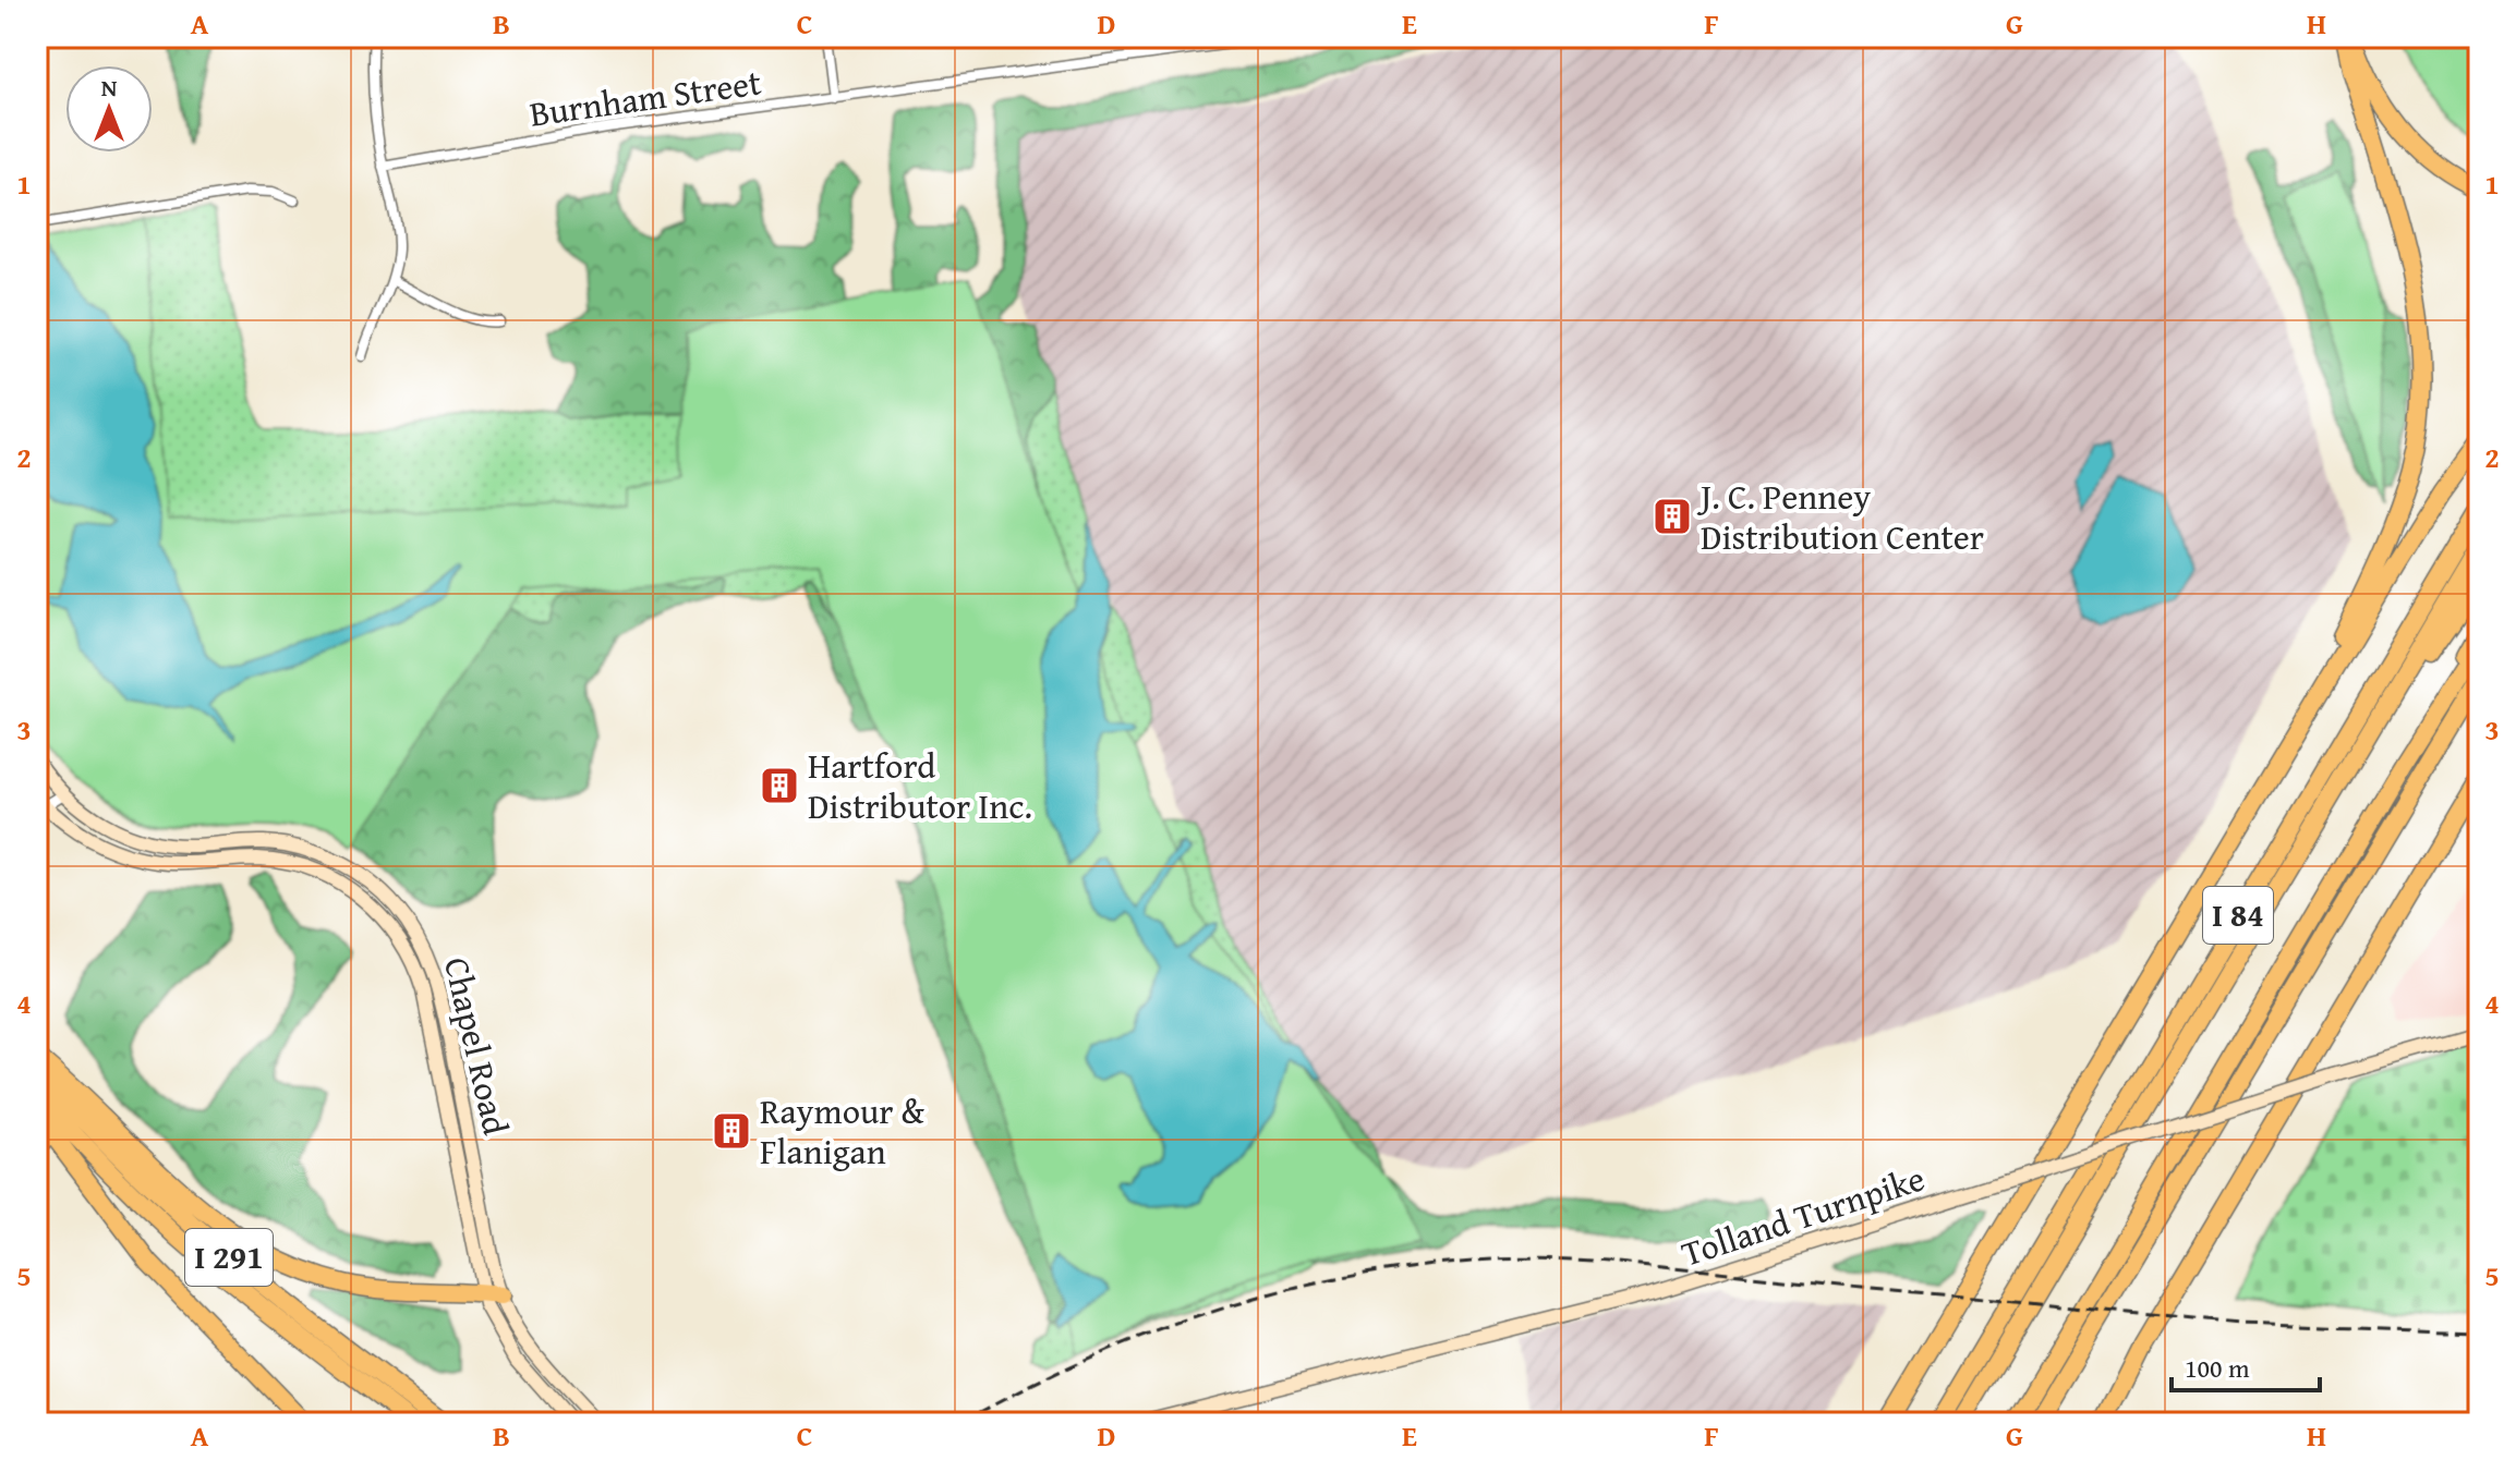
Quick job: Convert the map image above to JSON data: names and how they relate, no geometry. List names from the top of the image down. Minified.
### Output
{"streets":{"highway":["I 84","I 291"],"main road":["Chapel Road","Tolland Turnpike"],"street":["Burnham Street"]},"places":{"building":["J. C. Penney Distribution Center","Hartford Distributor Inc.","Raymour & Flanigan"]},"scale_bar":"100 m","north":"top","grid":{"columns":["A","B","C","D","E","F","G","H"],"rows":["1","2","3","4","5"]}}
